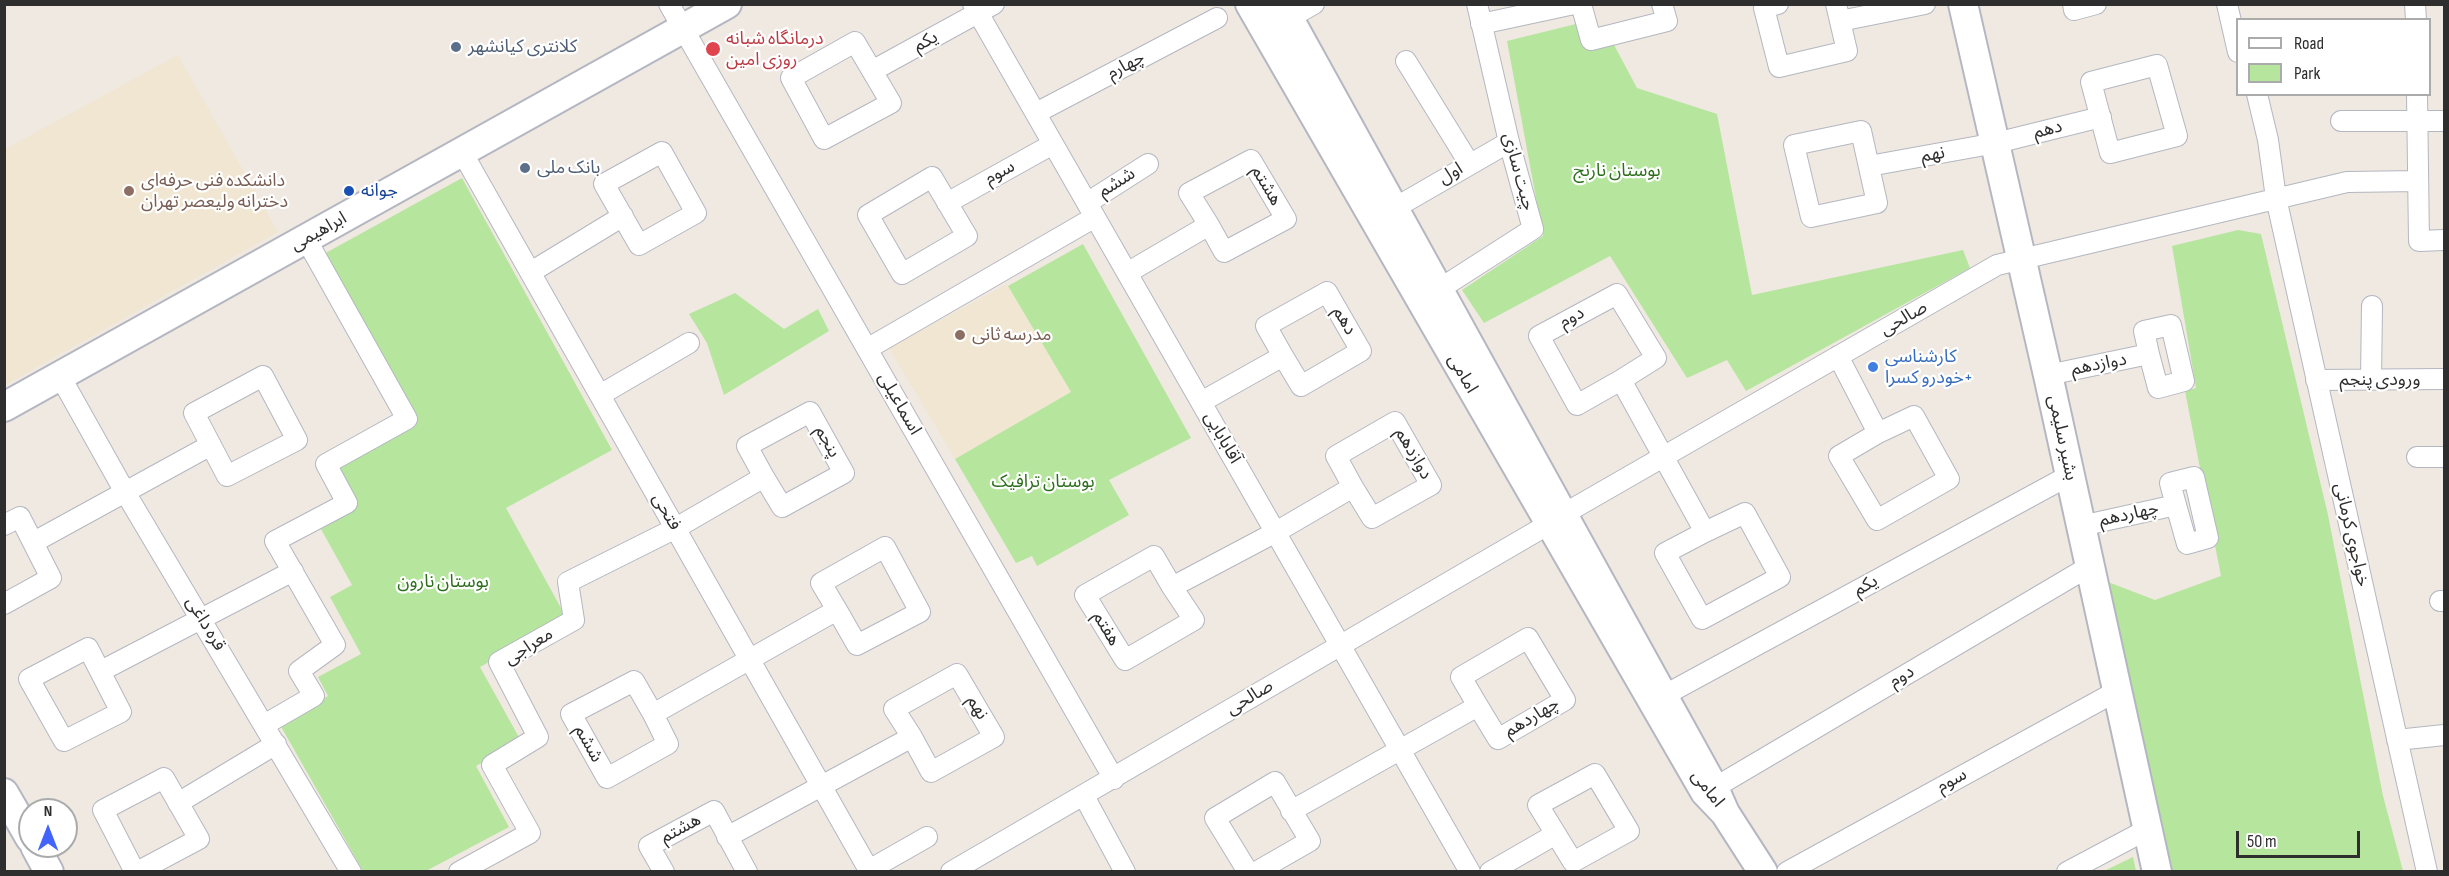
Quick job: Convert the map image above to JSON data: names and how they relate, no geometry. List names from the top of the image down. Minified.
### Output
{"streets":{"main road":["ابراهیمی","امامی","بشیر سلیمی"],"street":["یکم","چهارم","دهم","نهم","چیت سازی","سوم","اول","ششم","هشتم","دوم","صالحی","دوازدهم","ورودی پنجم","اسماعیلی","آقابابایی","پنجم","فتحی","چهاردهم","خواجوی کرمانی","قره داغی","هفتم","معراجی"]},"crossings":[["یکم","امامی"],["یکم","آقابابایی"],["یکم","بشیر سلیمی"],["چهارم","آقابابایی"],["دهم","نهم"],["دهم","بشیر سلیمی"],["نهم","بشیر سلیمی"],["چیت سازی","اول"],["چیت سازی","امامی"],["سوم","آقابابایی"],["سوم","بشیر سلیمی"],["اول","امامی"],["ششم","آقابابایی"],["هشتم","فتحی"],["ابراهیمی","اسماعیلی"],["ابراهیمی","فتحی"],["ابراهیمی","قره داغی"],["دوم","امامی"],["دوم","بشیر سلیمی"],["صالحی","امامی"],["صالحی","اسماعیلی"],["صالحی","آقابابایی"],["صالحی","بشیر سلیمی"],["صالحی","خواجوی کرمانی"],["دوازدهم","بشیر سلیمی"],["ورودی پنجم","خواجوی کرمانی"],["بشیر سلیمی","چهاردهم"],["فتحی","معراجی"]],"parks":["بوستان نارنج","بوستان ترافیک","بوستان نارون"],"places":["کلانتری کیانشهر","درمانگاه شبانه روزی امین","بانک ملی","دانشکده فنی حرفه‌ای دخترانه ولیعصر تهران","جوانه","مدرسه ثانی","کارشناسی خودرو کسرا+"],"legend":["Road","Park"],"scale_bar":"50 m","north":"top"}
